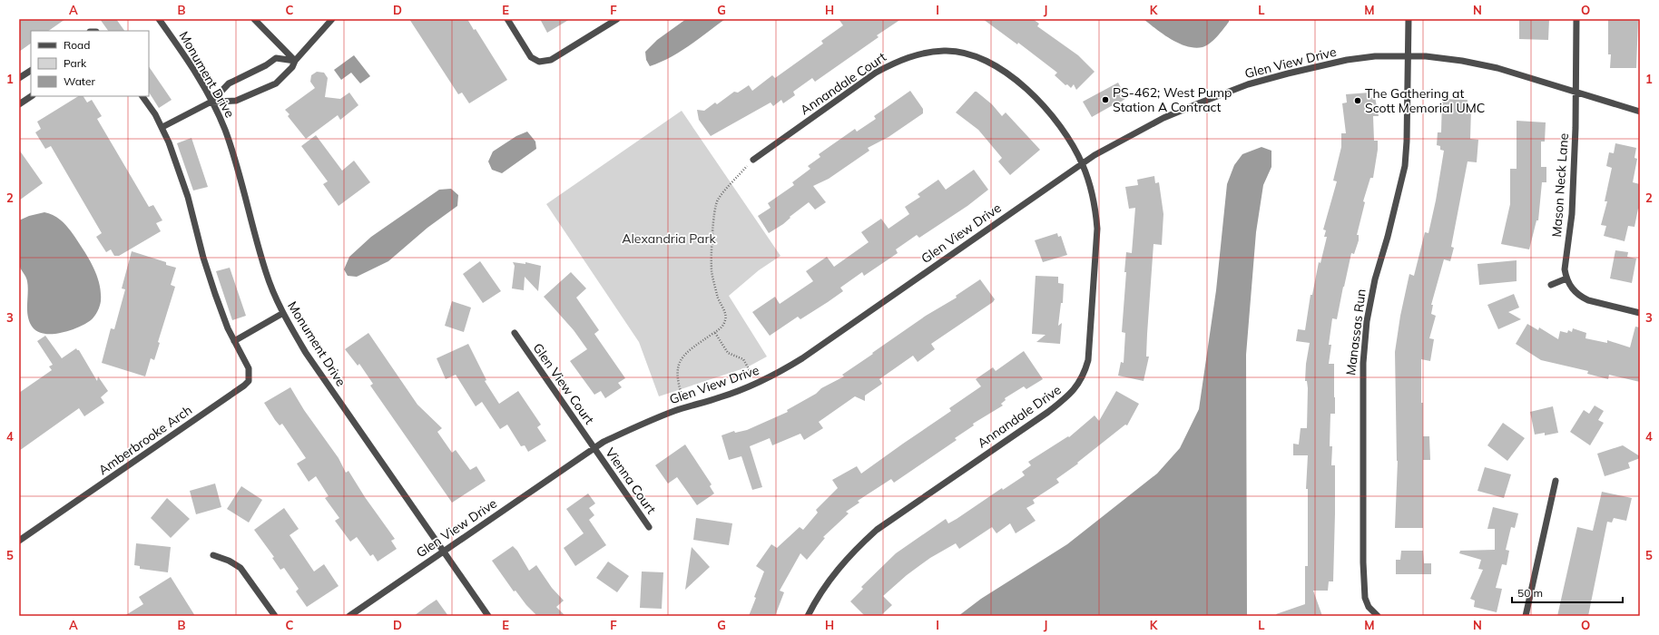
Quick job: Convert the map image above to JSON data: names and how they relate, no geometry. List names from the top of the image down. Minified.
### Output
{"streets":{"street":["Glen View Drive","Monument Drive","Annandale Court","Mason Neck Lane","Manassas Run","Glen View Court","Annandale Drive","Amberbrooke Arch","Vienna Court"]},"crossings":[["Glen View Drive","Monument Drive"],["Glen View Drive","Annandale Court"],["Glen View Drive","Mason Neck Lane"],["Glen View Drive","Manassas Run"],["Glen View Drive","Glen View Court"],["Glen View Drive","Annandale Drive"],["Glen View Drive","Vienna Court"],["Annandale Court","Annandale Drive"],["Glen View Court","Vienna Court"]],"parks":["Alexandria Park"],"places":["PS-462; West Pump Station A Contract","The Gathering at Scott Memorial UMC"],"legend":["Road","Park","Water"],"scale_bar":"50 m","grid":{"columns":["A","B","C","D","E","F","G","H","I","J","K","L","M","N","O"],"rows":["1","2","3","4","5"]}}
